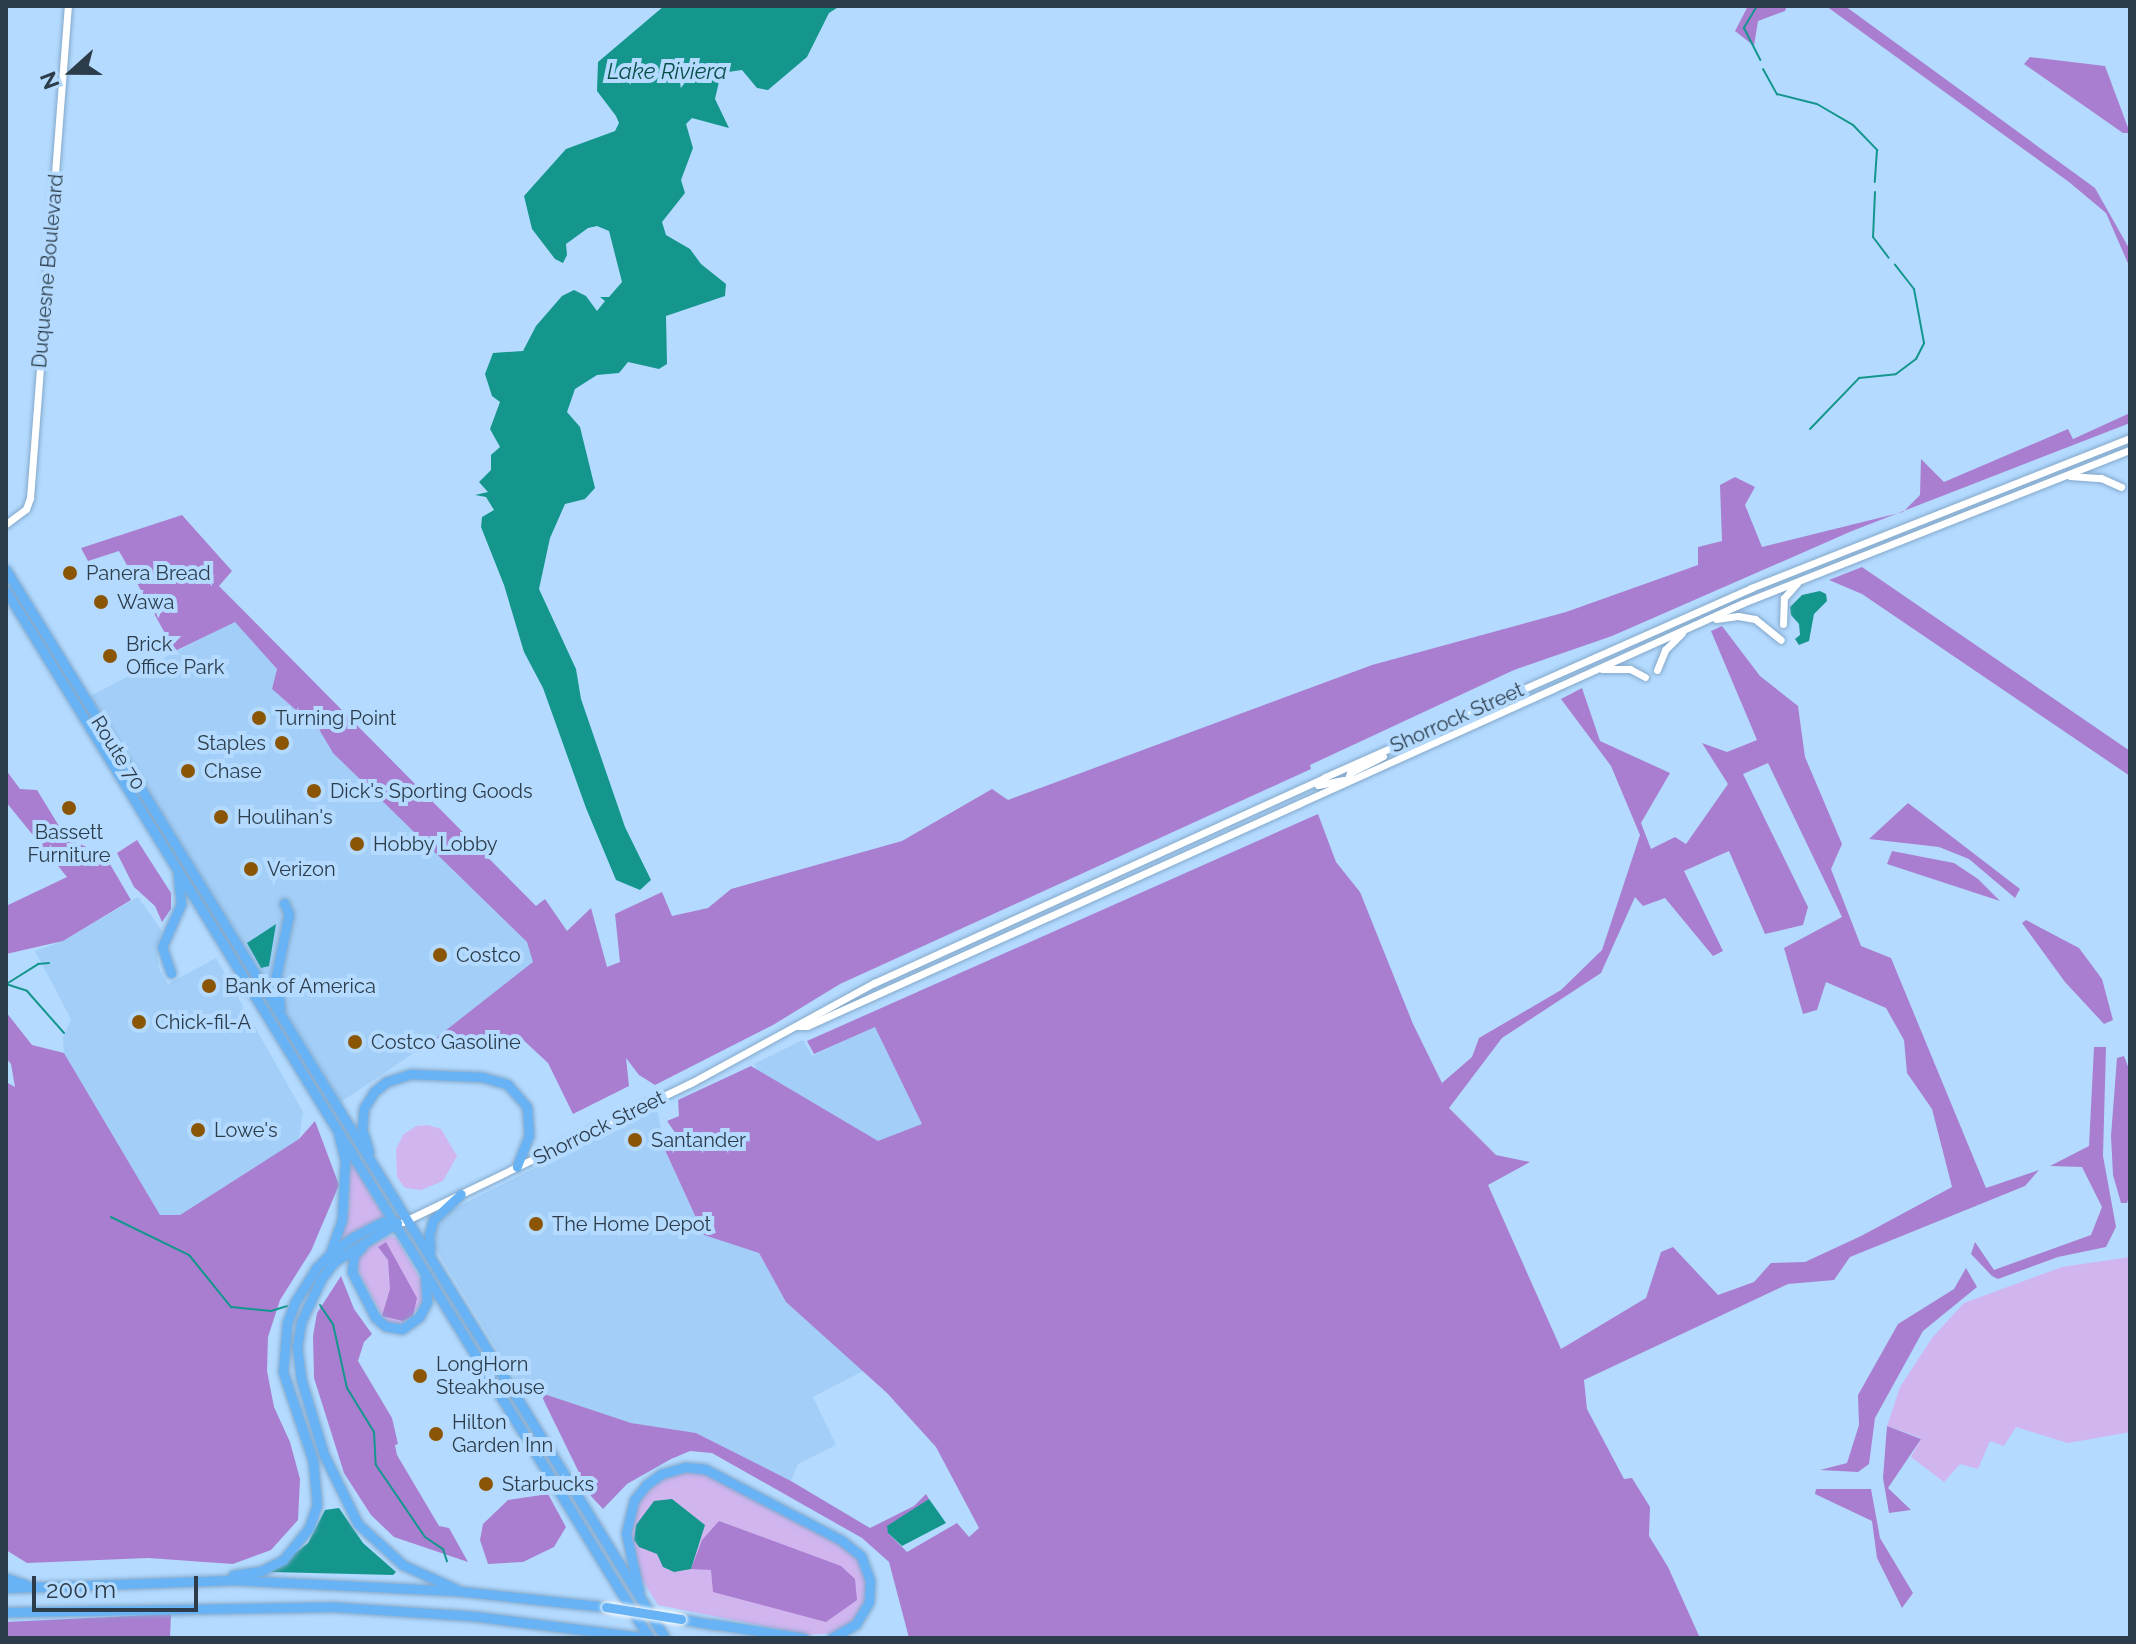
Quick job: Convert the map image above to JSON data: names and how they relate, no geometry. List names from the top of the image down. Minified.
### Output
{"streets":{"highway":["Route 70"],"main road":["Duquesne Boulevard","Shorrock Street"]},"crossings":[["Shorrock Street","Route 70"]],"water":["Lake Riviera"],"places":["Panera Bread","Wawa","Brick Office Park","Turning Point","Staples","Chase","Dick's Sporting Goods","Bassett Furniture","Houlihan's","Hobby Lobby","Verizon","Costco","Bank of America","Chick-fil-A","Costco Gasoline","Lowe's","Santander","The Home Depot","LongHorn Steakhouse","Hilton Garden Inn","Starbucks"],"scale_bar":"200 m","north":"left"}
